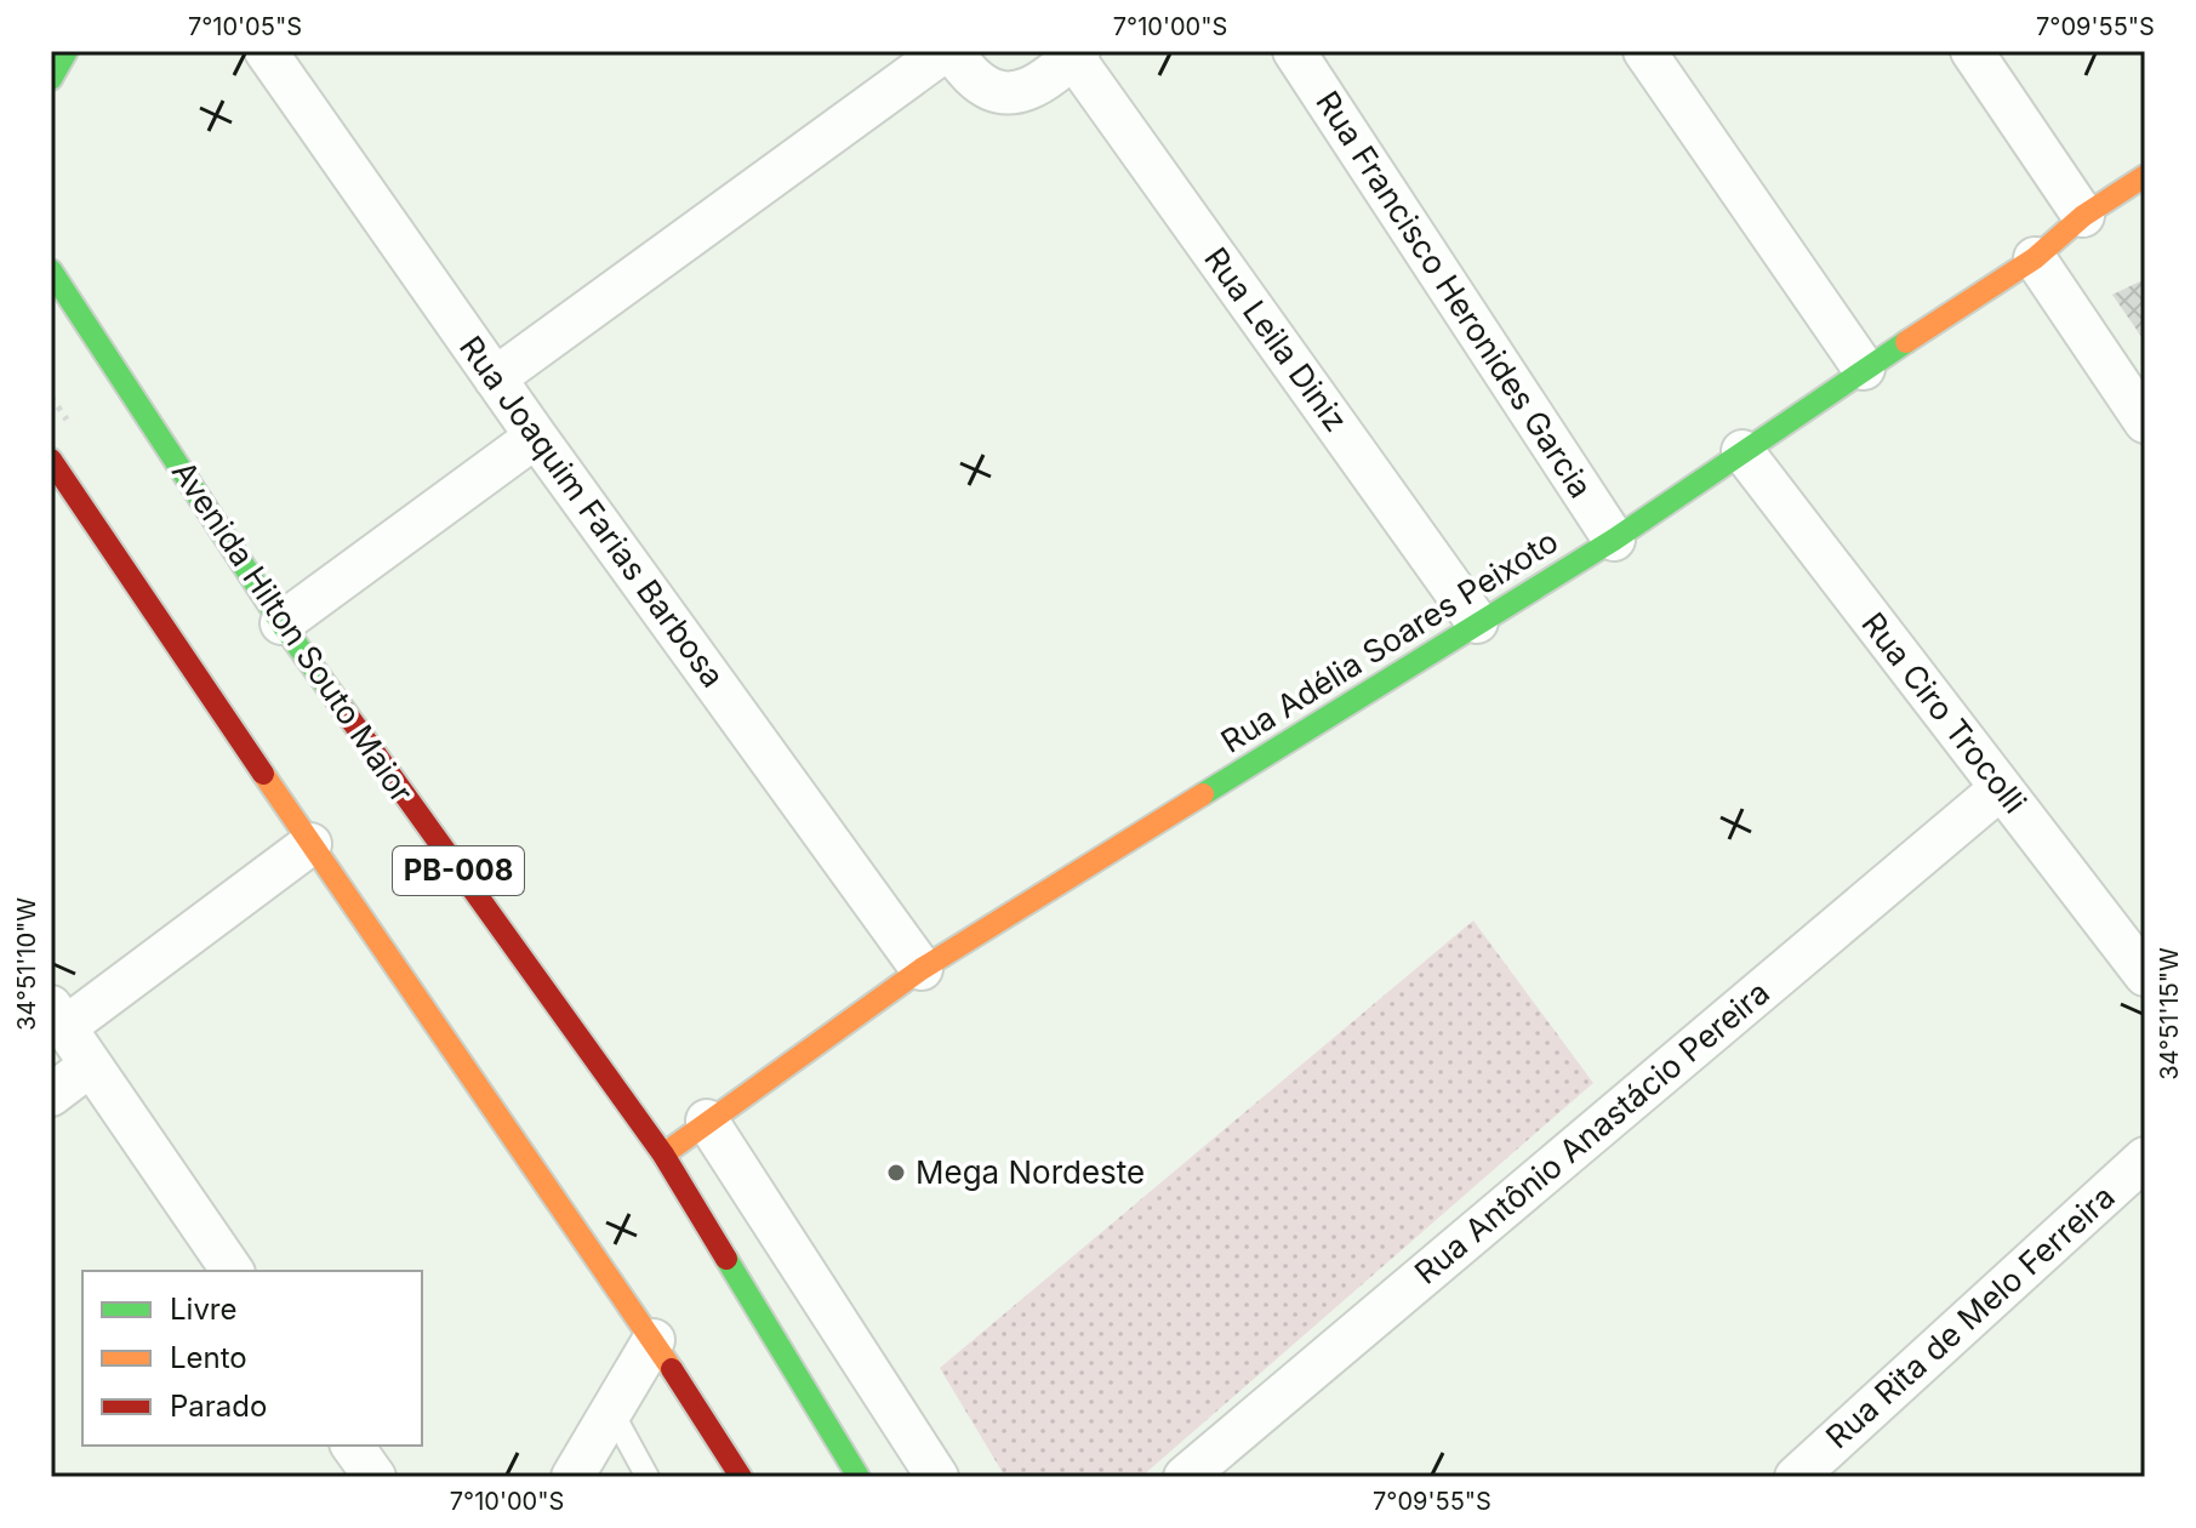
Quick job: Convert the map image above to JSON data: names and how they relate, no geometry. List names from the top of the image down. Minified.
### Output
{"streets":{"main road":["Avenida Hilton Souto Maior","Rua Adélia Soares Peixoto","PB-008"],"street":["Rua Francisco Heronides Garcia","Rua Leila Diniz","Rua Joaquim Farias Barbosa","Rua Ciro Trocolli","Rua Antônio Anastácio Pereira","Rua Rita de Melo Ferreira"]},"crossings":[["Rua Francisco Heronides Garcia","Rua Adélia Soares Peixoto"],["Rua Leila Diniz","Rua Adélia Soares Peixoto"],["Rua Joaquim Farias Barbosa","Rua Adélia Soares Peixoto"],["Avenida Hilton Souto Maior","Rua Adélia Soares Peixoto"],["Rua Adélia Soares Peixoto","Rua Ciro Trocolli"],["Rua Ciro Trocolli","Rua Antônio Anastácio Pereira"]],"places":["Mega Nordeste"],"legend":["Livre","Lento","Parado"],"coordinates":["7°10'05\"S","7°10'00\"S","7°09'55\"S","34°51'10\"W","34°51'15\"W"]}
